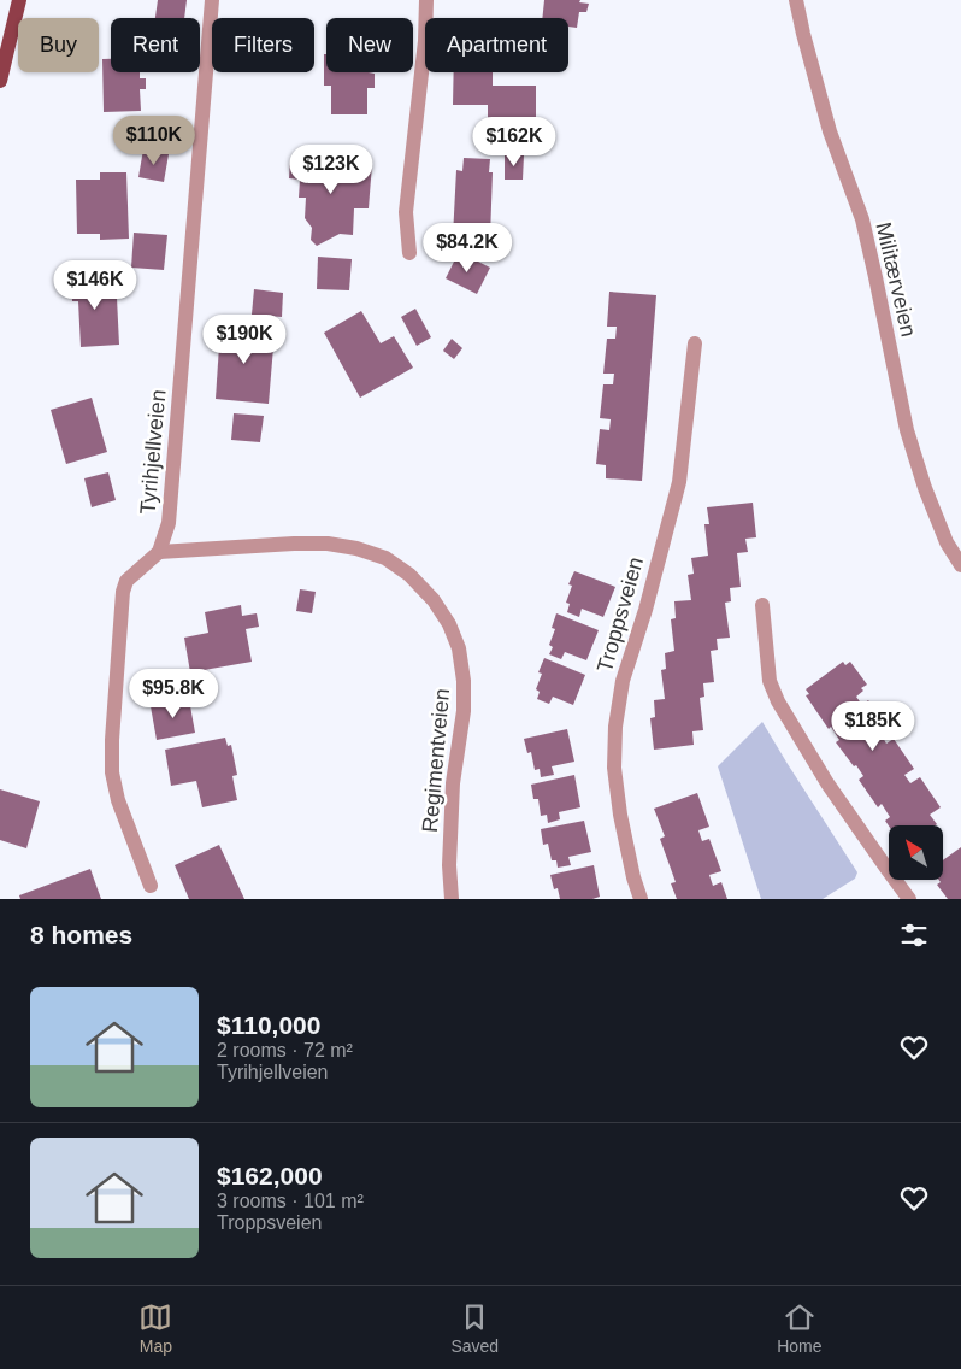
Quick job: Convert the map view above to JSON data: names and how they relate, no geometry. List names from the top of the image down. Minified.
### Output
{"streets":{"street":["Militærveien","Tyrihjellveien","Troppsveien","Regimentveien"]},"crossings":[["Tyrihjellveien","Regimentveien"]],"north":"top left","page":{"chip":["Buy","Rent","Filters","New","Apartment"],"price":["$110K","$162K","$123K","$84.2K","$146K","$190K","$95.8K","$185K"],"heading":"8 homes","list":[{"name":"$110,000","note":"2 rooms · 72 m² · Tyrihjellveien"},{"name":"$162,000","note":"3 rooms · 101 m² · Troppsveien"}],"tabs":["Map","Saved","Home"]}}
